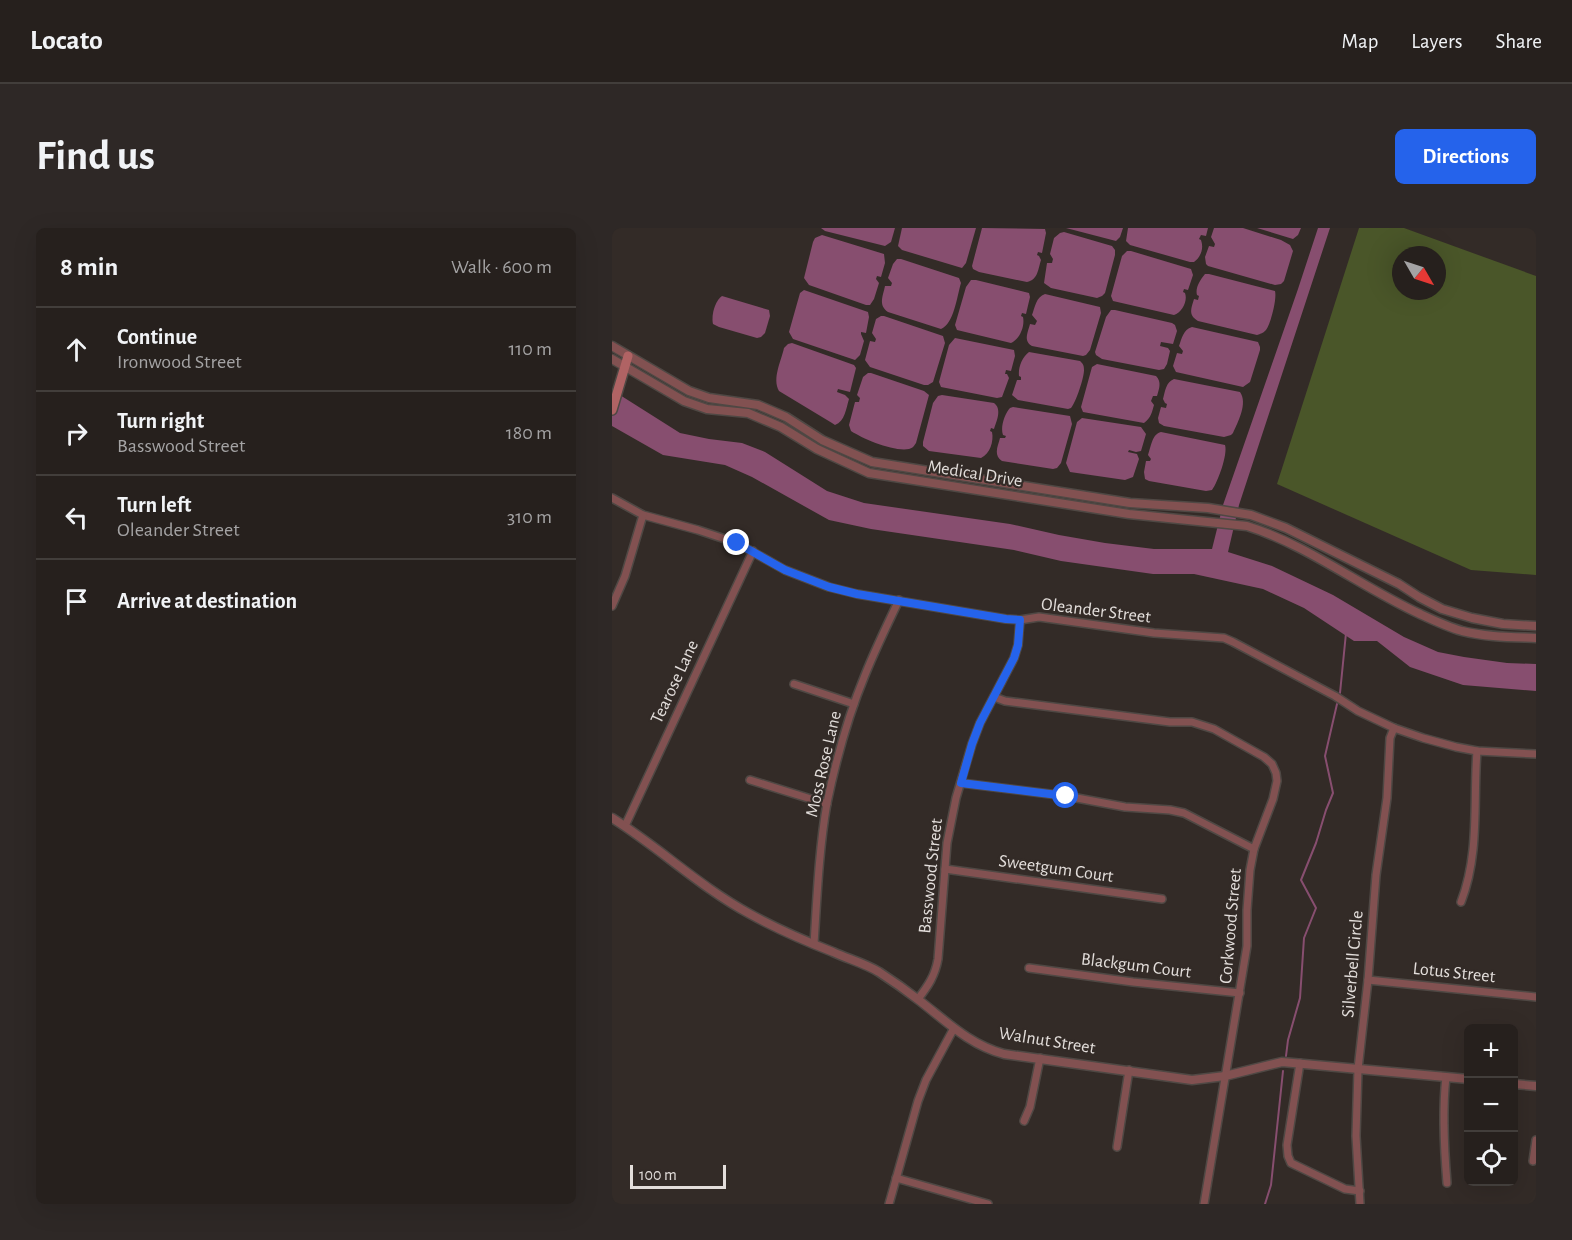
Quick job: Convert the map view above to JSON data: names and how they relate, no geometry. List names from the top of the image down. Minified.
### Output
{"streets":{"street":["Medical Drive","Oleander Street","Tearose Lane","Moss Rose Lane","Sweetgum Court","Basswood Street","Corkwood Street","Silverbell Circle","Blackgum Court","Lotus Street","Walnut Street"]},"crossings":[["Oleander Street","Tearose Lane"],["Oleander Street","Moss Rose Lane"],["Oleander Street","Basswood Street"],["Oleander Street","Silverbell Circle"],["Tearose Lane","Walnut Street"],["Moss Rose Lane","Walnut Street"],["Sweetgum Court","Basswood Street"],["Basswood Street","Corkwood Street"],["Basswood Street","Walnut Street"],["Corkwood Street","Blackgum Court"],["Corkwood Street","Walnut Street"],["Silverbell Circle","Lotus Street"],["Silverbell Circle","Walnut Street"]],"scale_bar":"100 m","north":"bottom right","page":{"header":"Locato","nav":["Map","Layers","Share"],"buttons":"Directions","title":"Find us","heading":["8 min","Walk · 600 m"],"list":[["Continue","Ironwood Street","110 m"],["Turn right","Basswood Street","180 m"],["Turn left","Oleander Street","310 m"],"Arrive at destination"],"map_buttons":["+","−"],"scale":"100 m"}}
